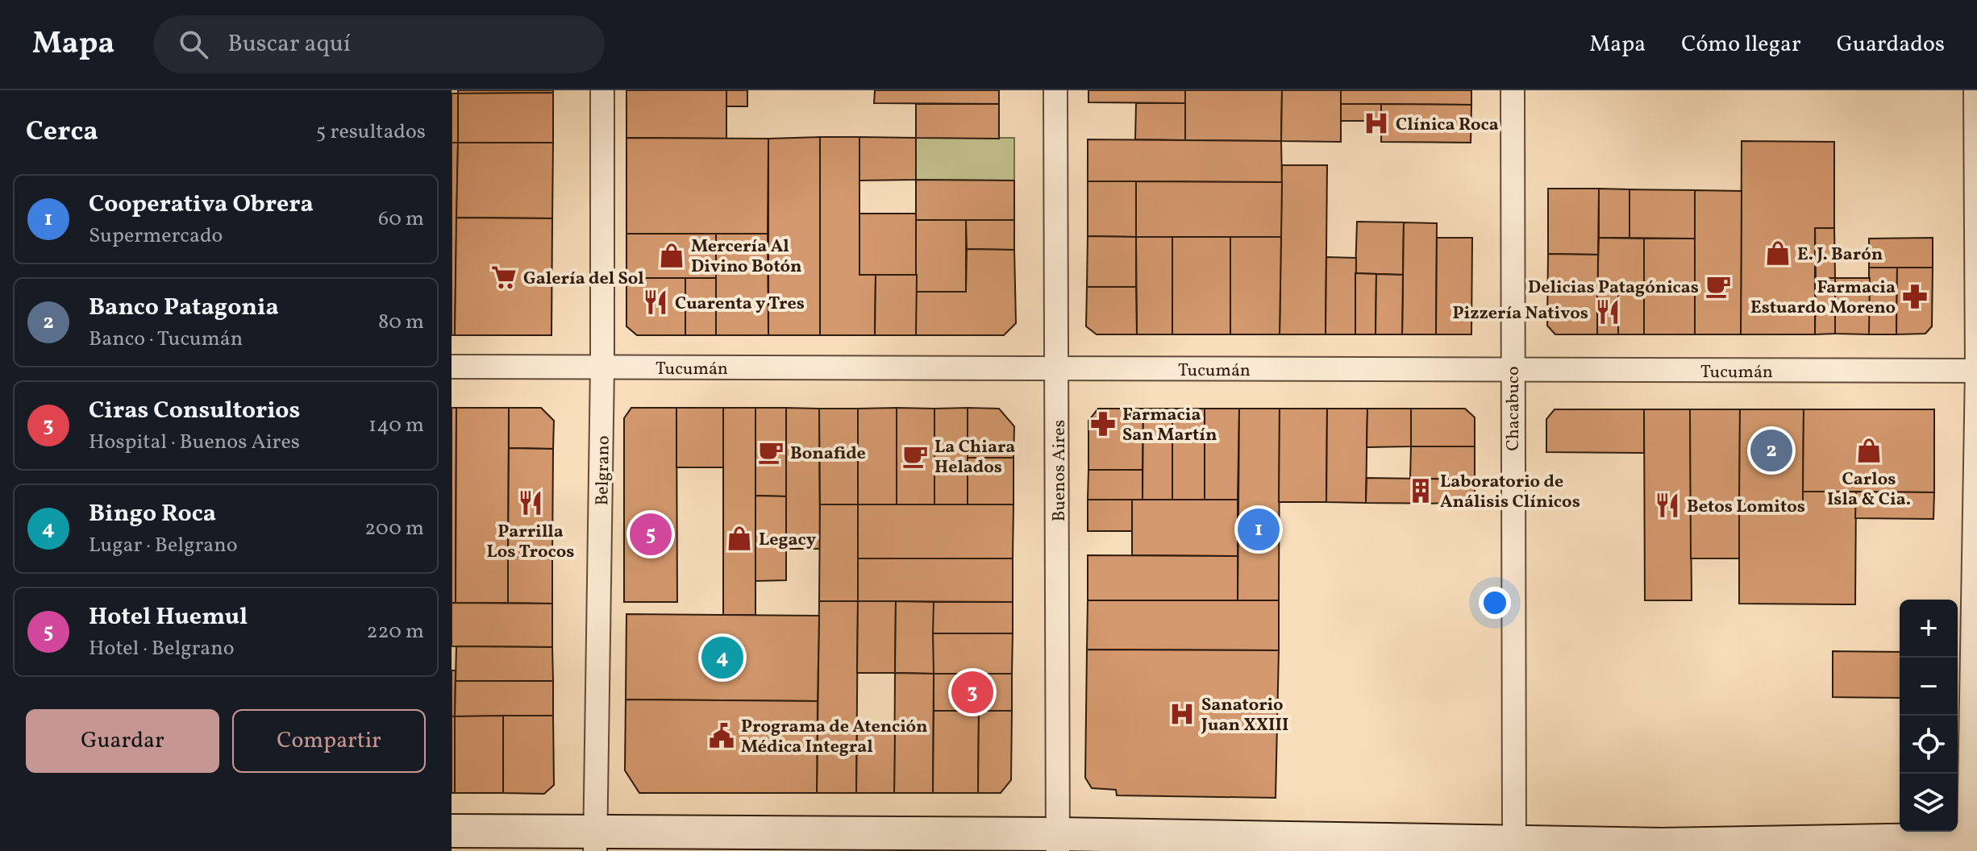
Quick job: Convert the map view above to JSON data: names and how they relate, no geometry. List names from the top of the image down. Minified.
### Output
{"streets":{"street":["Tucumán","Chacabuco","Belgrano","Buenos Aires"]},"crossings":[["Tucumán","Chacabuco"],["Tucumán","Belgrano"],["Tucumán","Buenos Aires"]],"places":{"hospital":["Clínica Roca","Sanatorio Juan XXIII"],"shop":["E. J. Barón","Mercería Al Divino Botón","Carlos Isla & Cia.","Legacy"],"supermarket":["Galería del Sol"],"cafe":["Delicias Patagónicas","Bonafide","La Chiara Helados"],"pharmacy":["Farmacia Estuardo Moreno","Farmacia San Martín"],"restaurant":["Cuarenta y Tres","Pizzería Nativos","Parrilla Los Trocos","Betos Lomitos"],"building":["Laboratorio de Análisis Clínicos"],"public building":["Programa de Atención Médica Integral"]},"page":{"header":"Mapa","search":"Buscar aquí","nav":["Mapa","Cómo llegar","Guardados"],"heading":["Cerca","5 resultados"],"list":[{"mark":"1","name":"Cooperativa Obrera","note":"Supermercado","value":"60 m"},{"mark":"2","name":"Banco Patagonia","note":"Banco · Tucumán","value":"80 m"},{"mark":"3","name":"Ciras Consultorios","note":"Hospital · Buenos Aires","value":"140 m"},{"mark":"4","name":"Bingo Roca","note":"Lugar · Belgrano","value":"200 m"},{"mark":"5","name":"Hotel Huemul","note":"Hotel · Belgrano","value":"220 m"}],"pins":["2","1","5","4","3"],"map_buttons":["+","−"],"buttons":["Guardar","Compartir"]}}
